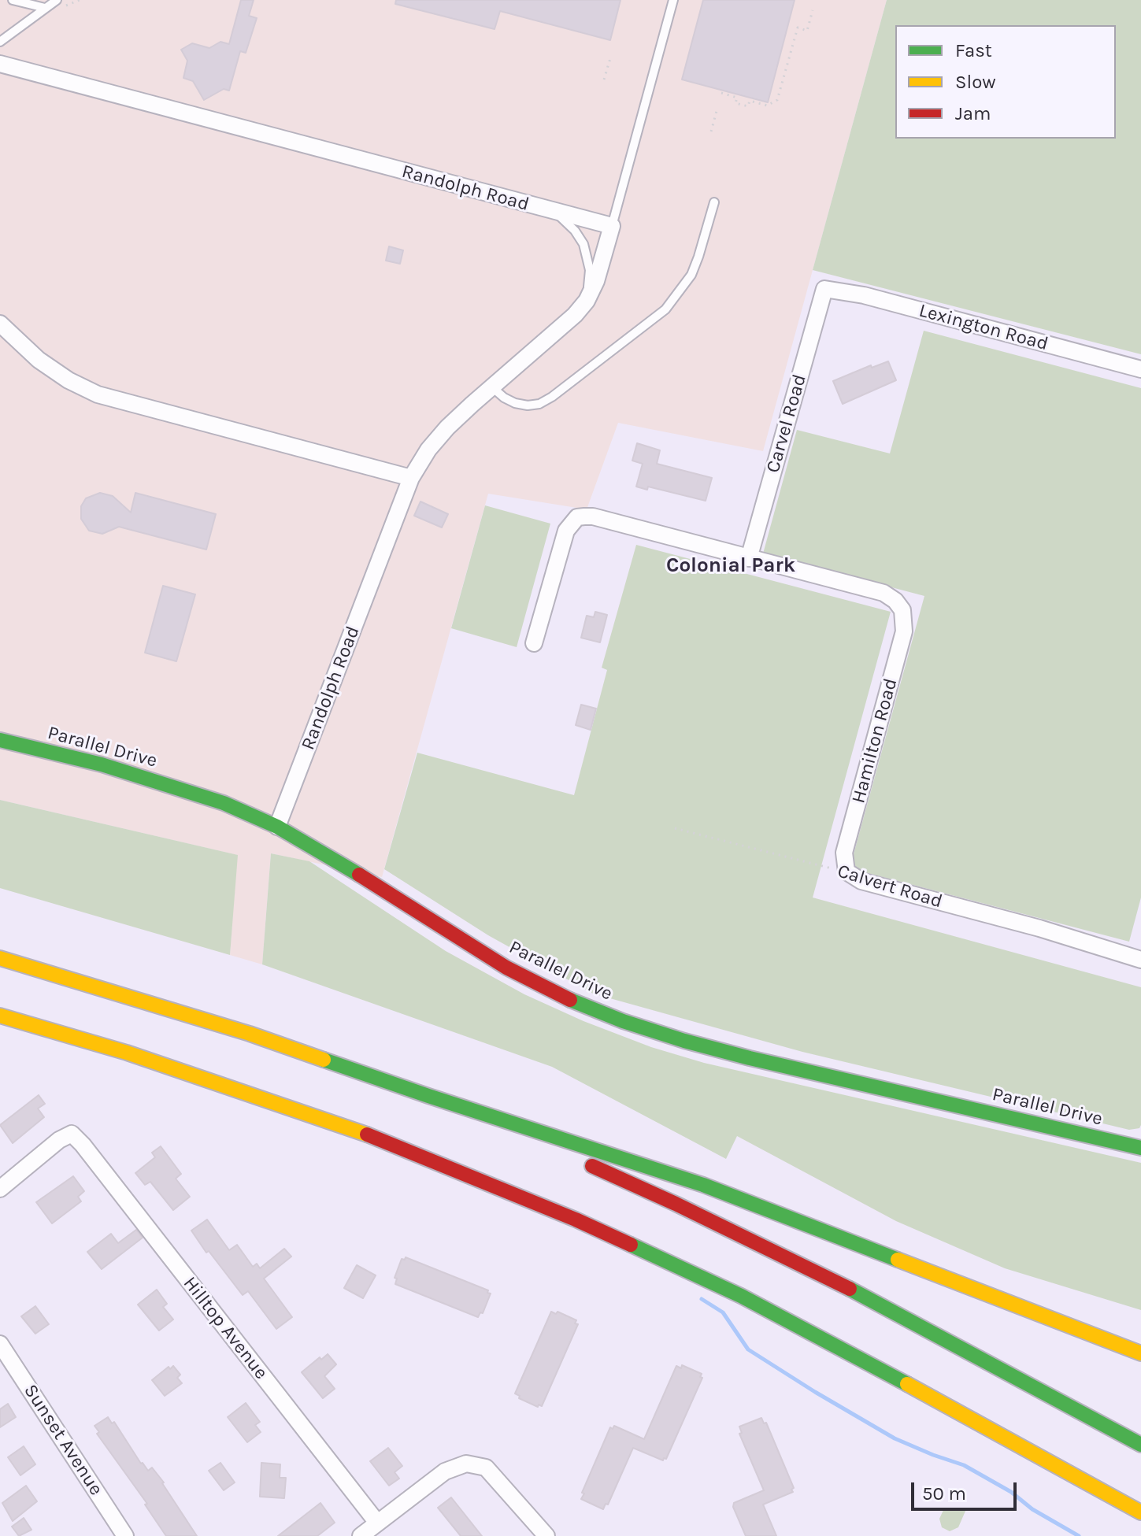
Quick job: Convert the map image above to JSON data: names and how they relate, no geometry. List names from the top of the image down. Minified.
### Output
{"streets":{"main road":["Parallel Drive"],"street":["Randolph Road","Lexington Road","Carvel Road","Hamilton Road","Calvert Road","Hilltop Avenue","Sunset Avenue"]},"crossings":[["Randolph Road","Parallel Drive"],["Lexington Road","Carvel Road"],["Carvel Road","Hamilton Road"],["Hamilton Road","Calvert Road"]],"districts":["Colonial Park"],"legend":["Fast","Slow","Jam"],"scale_bar":"50 m"}
